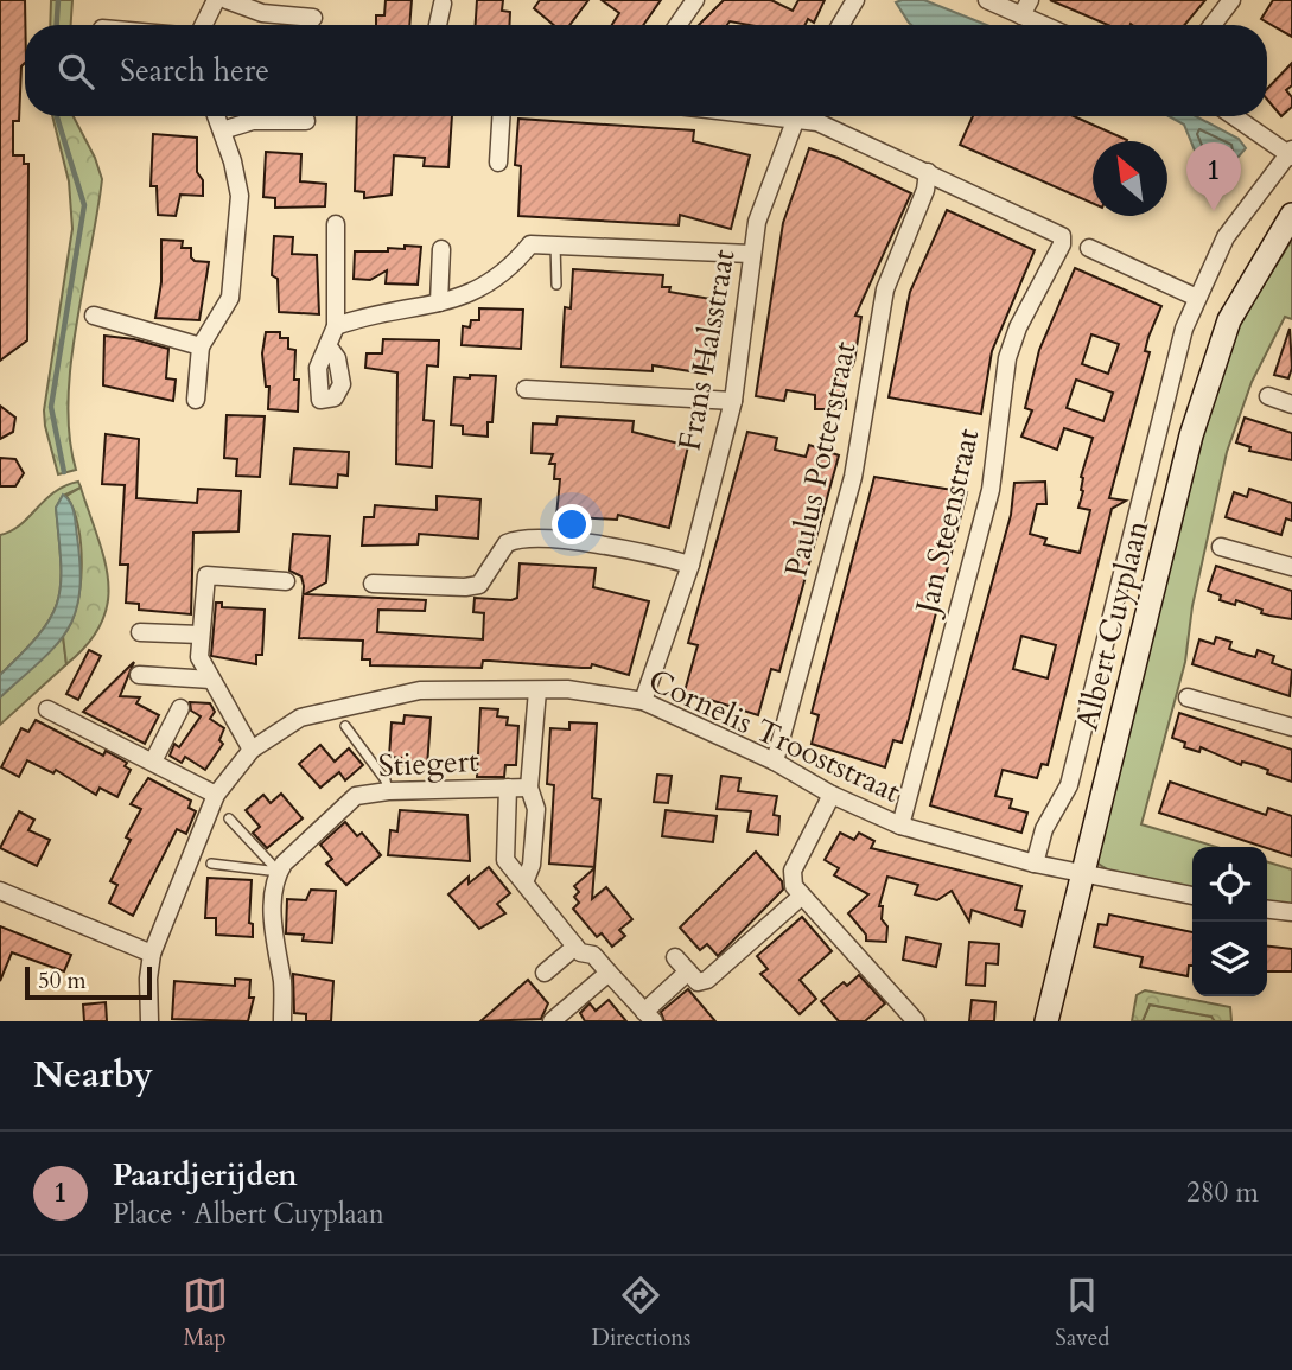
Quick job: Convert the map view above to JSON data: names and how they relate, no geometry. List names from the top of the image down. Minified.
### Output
{"streets":{"street":["Frans Halsstraat","Paulus Potterstraat","Jan Steenstraat","Albert Cuyplaan","Cornelis Trooststraat","Stiegert"]},"crossings":[["Frans Halsstraat","Cornelis Trooststraat"],["Paulus Potterstraat","Jan Steenstraat"],["Paulus Potterstraat","Cornelis Trooststraat"],["Jan Steenstraat","Cornelis Trooststraat"],["Albert Cuyplaan","Cornelis Trooststraat"]],"scale_bar":"50 m","north":"top left","page":{"search":"Search here","pins":"1","scale":"50 m","heading":"Nearby","list":[{"mark":"1","name":"Paardjerijden","note":"Place · Albert Cuyplaan","value":"280 m"}],"nav":["Map","Directions","Saved"]}}
